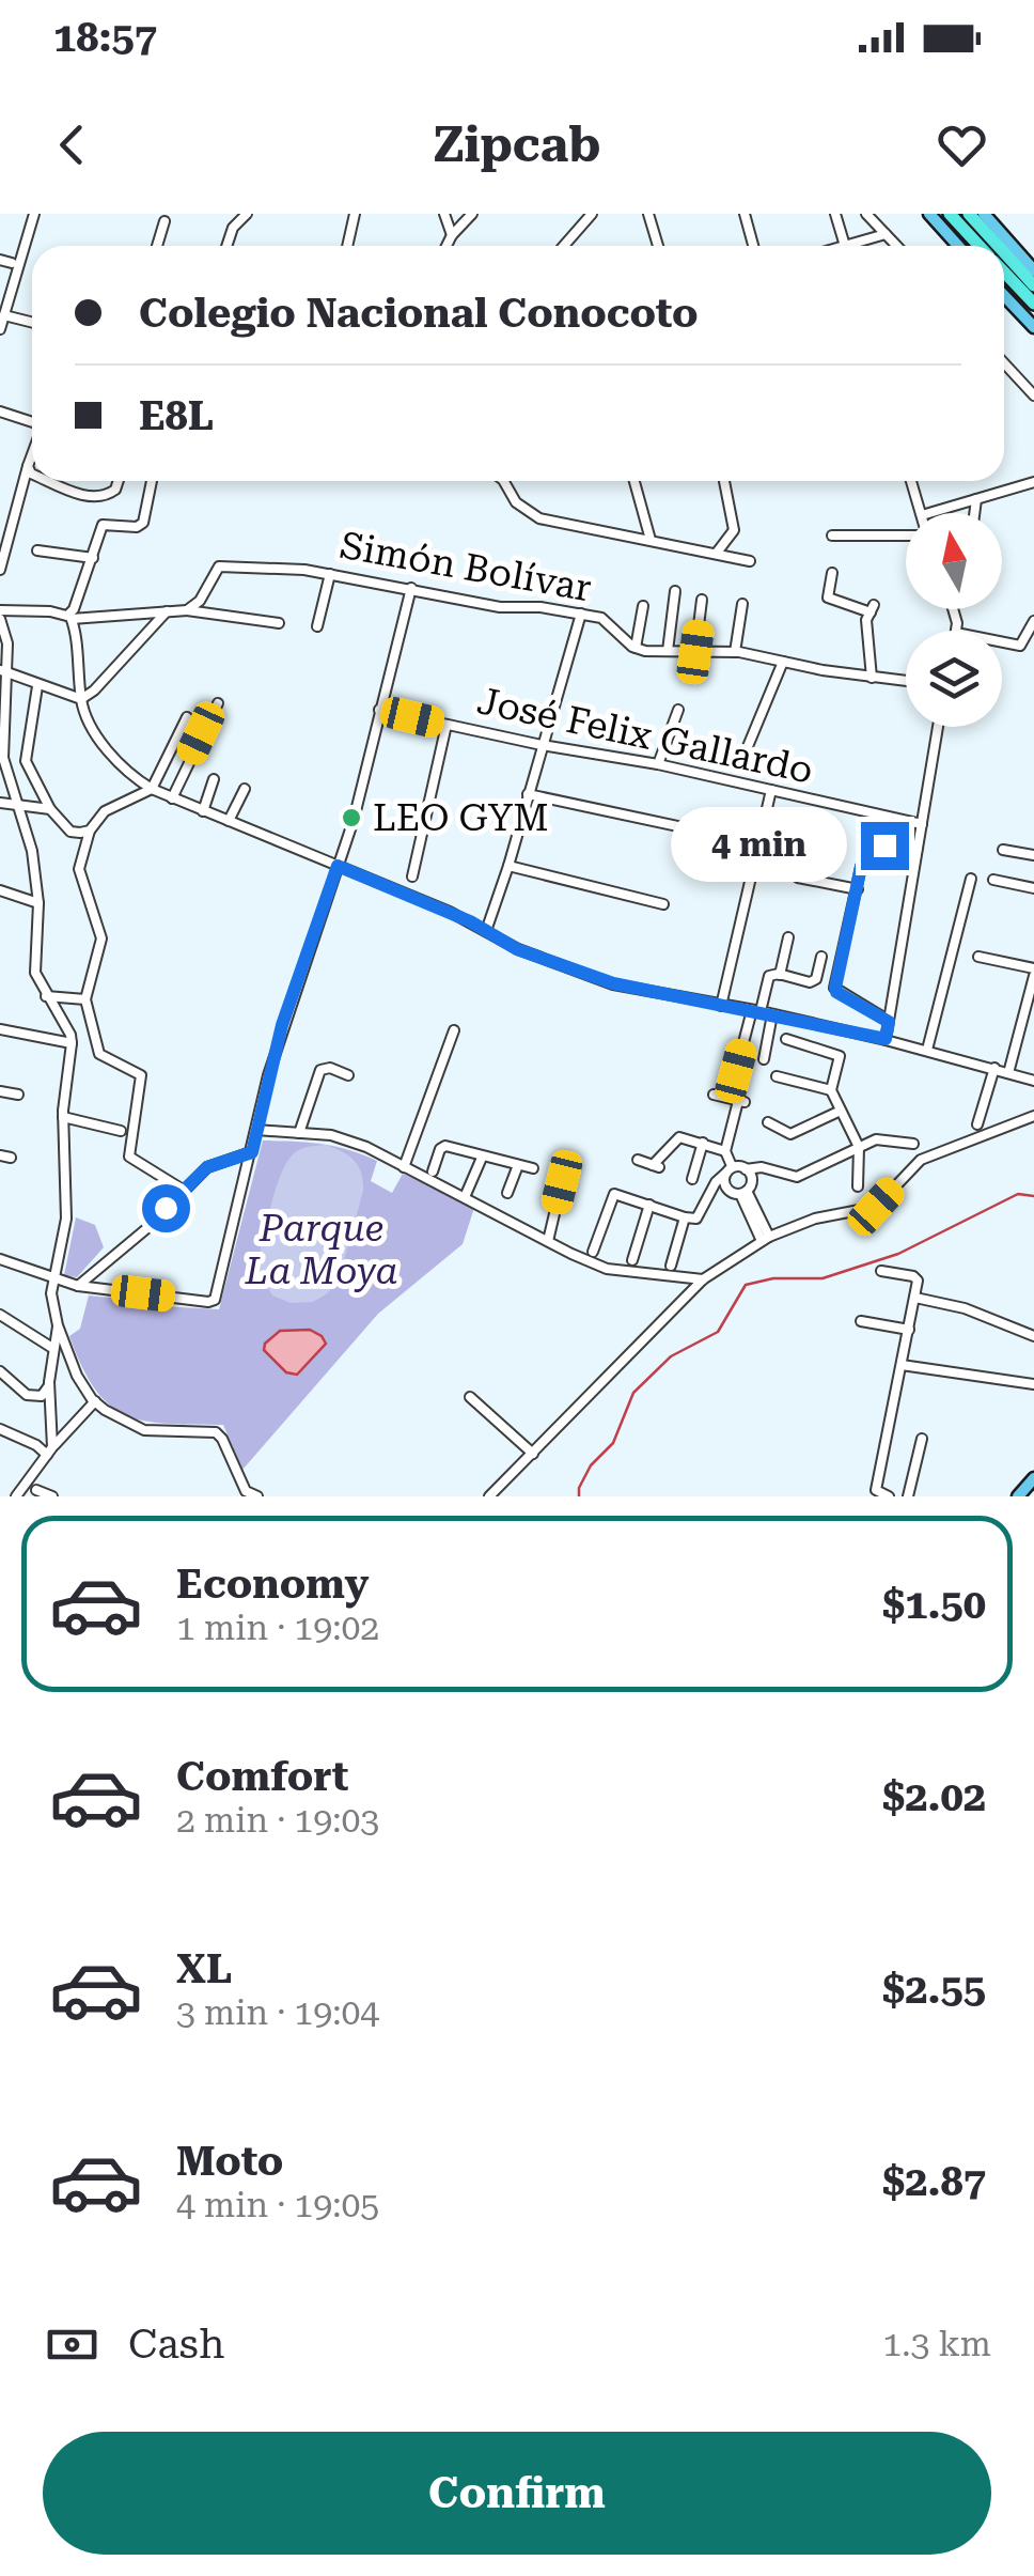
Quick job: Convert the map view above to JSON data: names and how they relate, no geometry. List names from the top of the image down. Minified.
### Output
{"streets":{"street":["Simón Bolívar","José Felix Gallardo"]},"parks":["Parque La Moya"],"places":["LEO GYM"],"north":"top","page":{"status":"18:57","header":"Zipcab","banner":["Colegio Nacional Conocoto","E8L"],"bubble":"4 min","list":[{"name":"Economy","note":"1 min · 19:02","value":"$1.50"},{"name":"Comfort","note":"2 min · 19:03","value":"$2.02"},{"name":"XL","note":"3 min · 19:04","value":"$2.55"},{"name":"Moto","note":"4 min · 19:05","value":"$2.87"}],"pay":["Cash","1.3 km"],"buttons":"Confirm"}}
